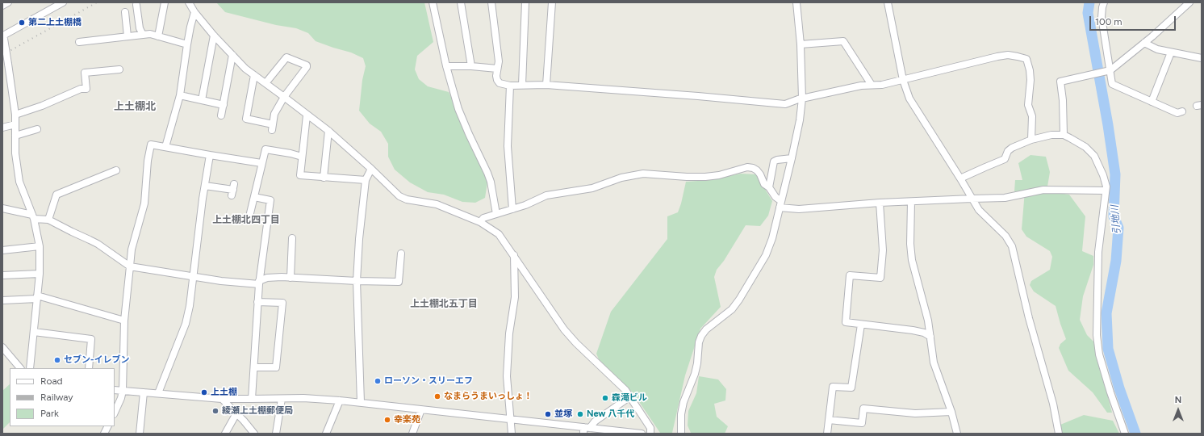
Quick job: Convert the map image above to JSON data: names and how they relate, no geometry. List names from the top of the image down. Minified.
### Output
{"districts":["上土棚北","上土棚北四丁目","上土棚北五丁目"],"water":["引地川"],"places":["第二上土棚橋","セブン-イレブン","ローソン・スリーエフ","上土棚","なまらうまいっしょ！","森滝ビル","綾瀬上土棚郵便局","並塚","New 八千代","幸楽苑"],"legend":["Road","Railway","Park"],"scale_bar":"100 m","north":"top"}
